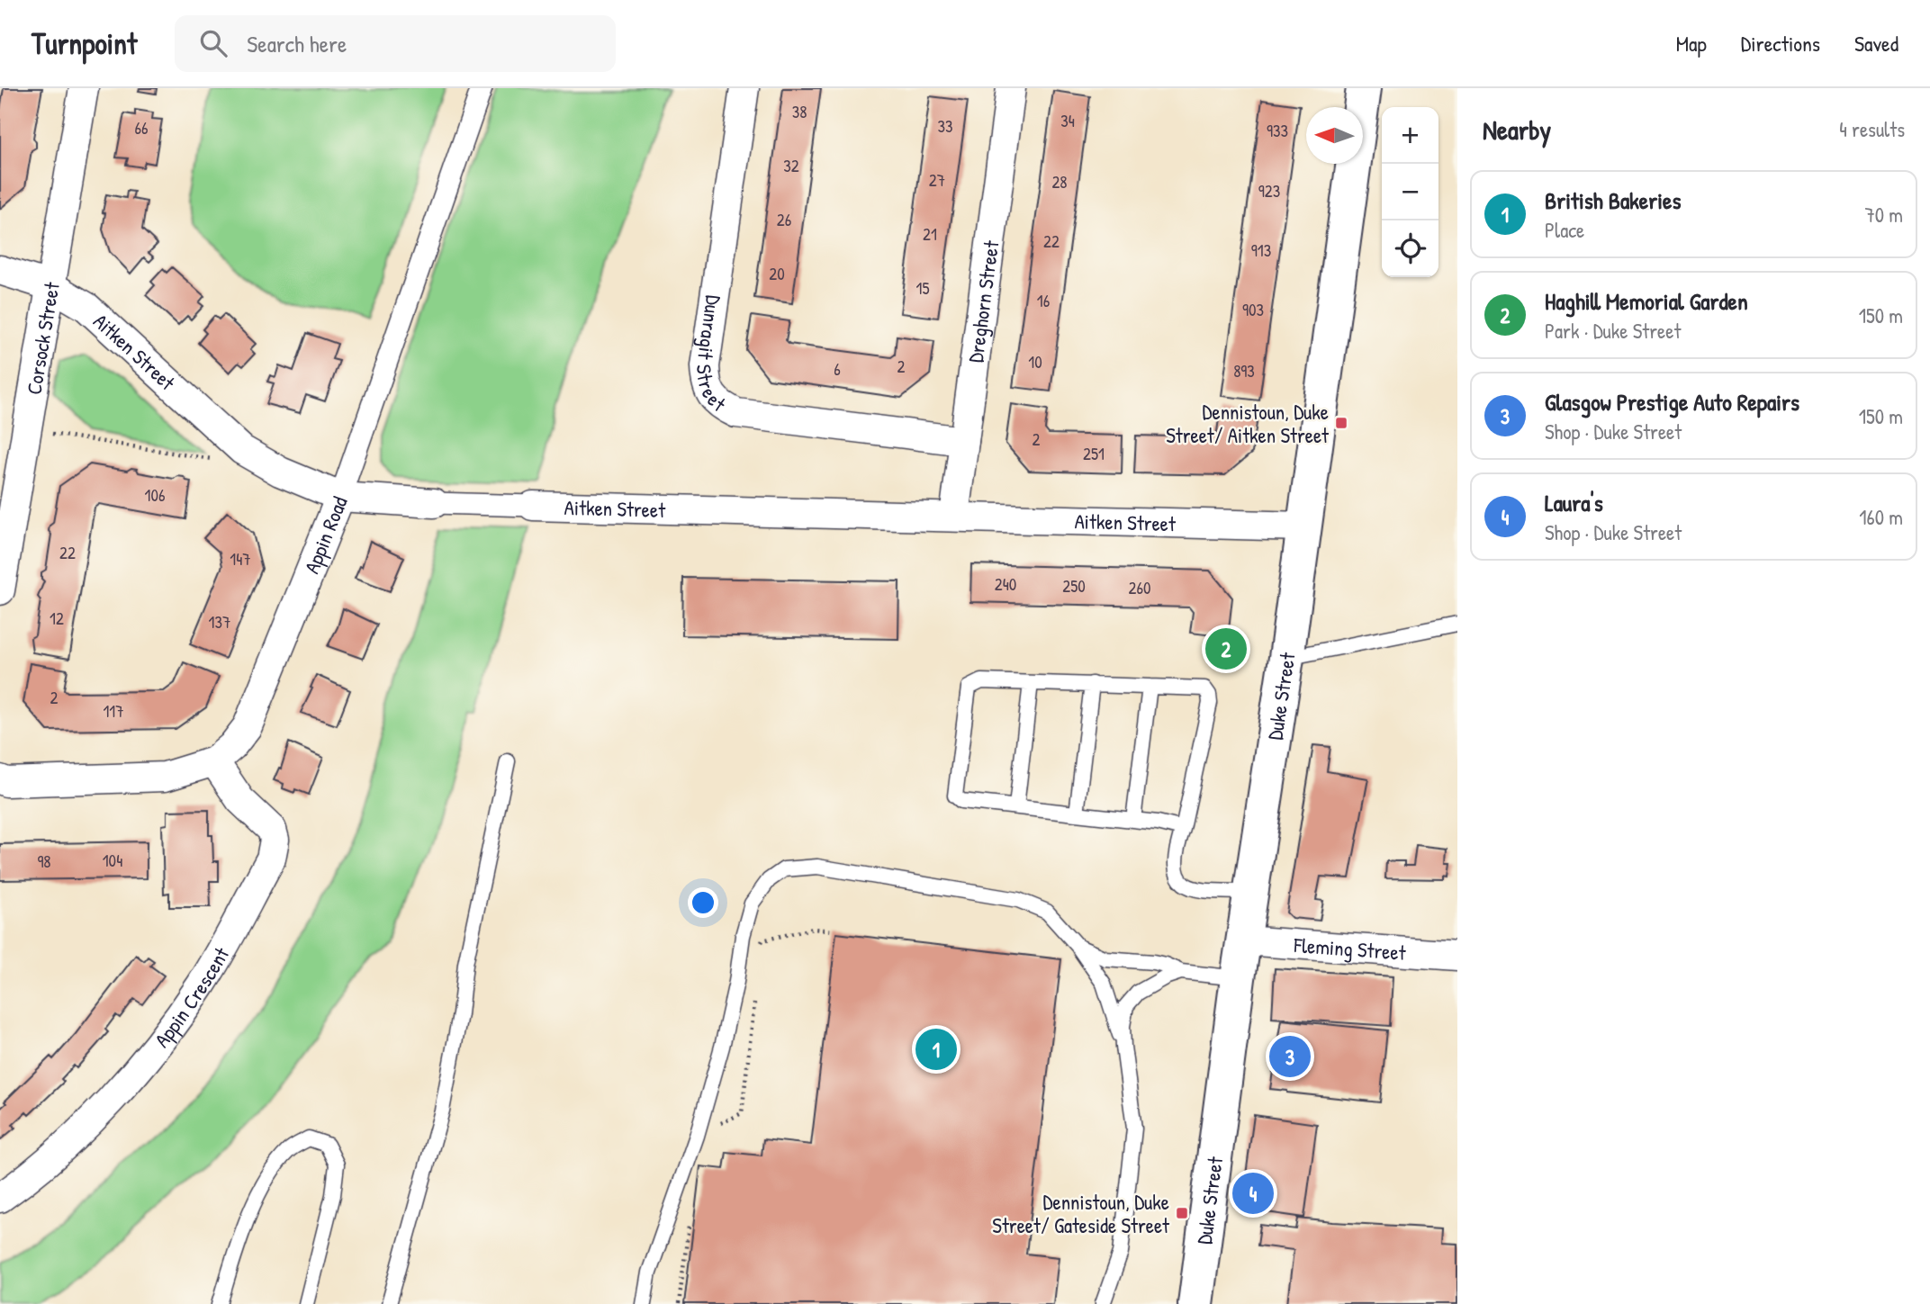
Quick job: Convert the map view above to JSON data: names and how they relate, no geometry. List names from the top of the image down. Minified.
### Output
{"streets":{"street":["Dreghorn Street","Corsock Street","Dunragit Street","Aitken Street","Appin Road","Duke Street","Fleming Street","Appin Crescent"]},"crossings":[["Dreghorn Street","Dunragit Street"],["Dreghorn Street","Aitken Street"],["Corsock Street","Aitken Street"],["Aitken Street","Appin Road"],["Aitken Street","Duke Street"],["Appin Road","Appin Crescent"],["Duke Street","Fleming Street"]],"places":{"transit":["Dennistoun, Duke Street/ Aitken Street","Dennistoun, Duke Street/ Gateside Street"]},"house_numbers":["38","34","33","66","933","32","27","28","923","26","21","22","913","20","15","16","903","10","2","6","893","2","251","106","22","147","240","250","260","12","137","2","117","104","98"],"north":"left","page":{"header":"Turnpoint","search":"Search here","nav":["Map","Directions","Saved"],"heading":["Nearby","4 results"],"map_buttons":["+","−"],"list":[{"mark":"1","name":"British Bakeries","note":"Place","value":"70 m"},{"mark":"2","name":"Haghill Memorial Garden","note":"Park · Duke Street","value":"150 m"},{"mark":"3","name":"Glasgow Prestige Auto Repairs","note":"Shop · Duke Street","value":"150 m"},{"mark":"4","name":"Laura's","note":"Shop · Duke Street","value":"160 m"}],"pins":["2","1","3","4"]}}
